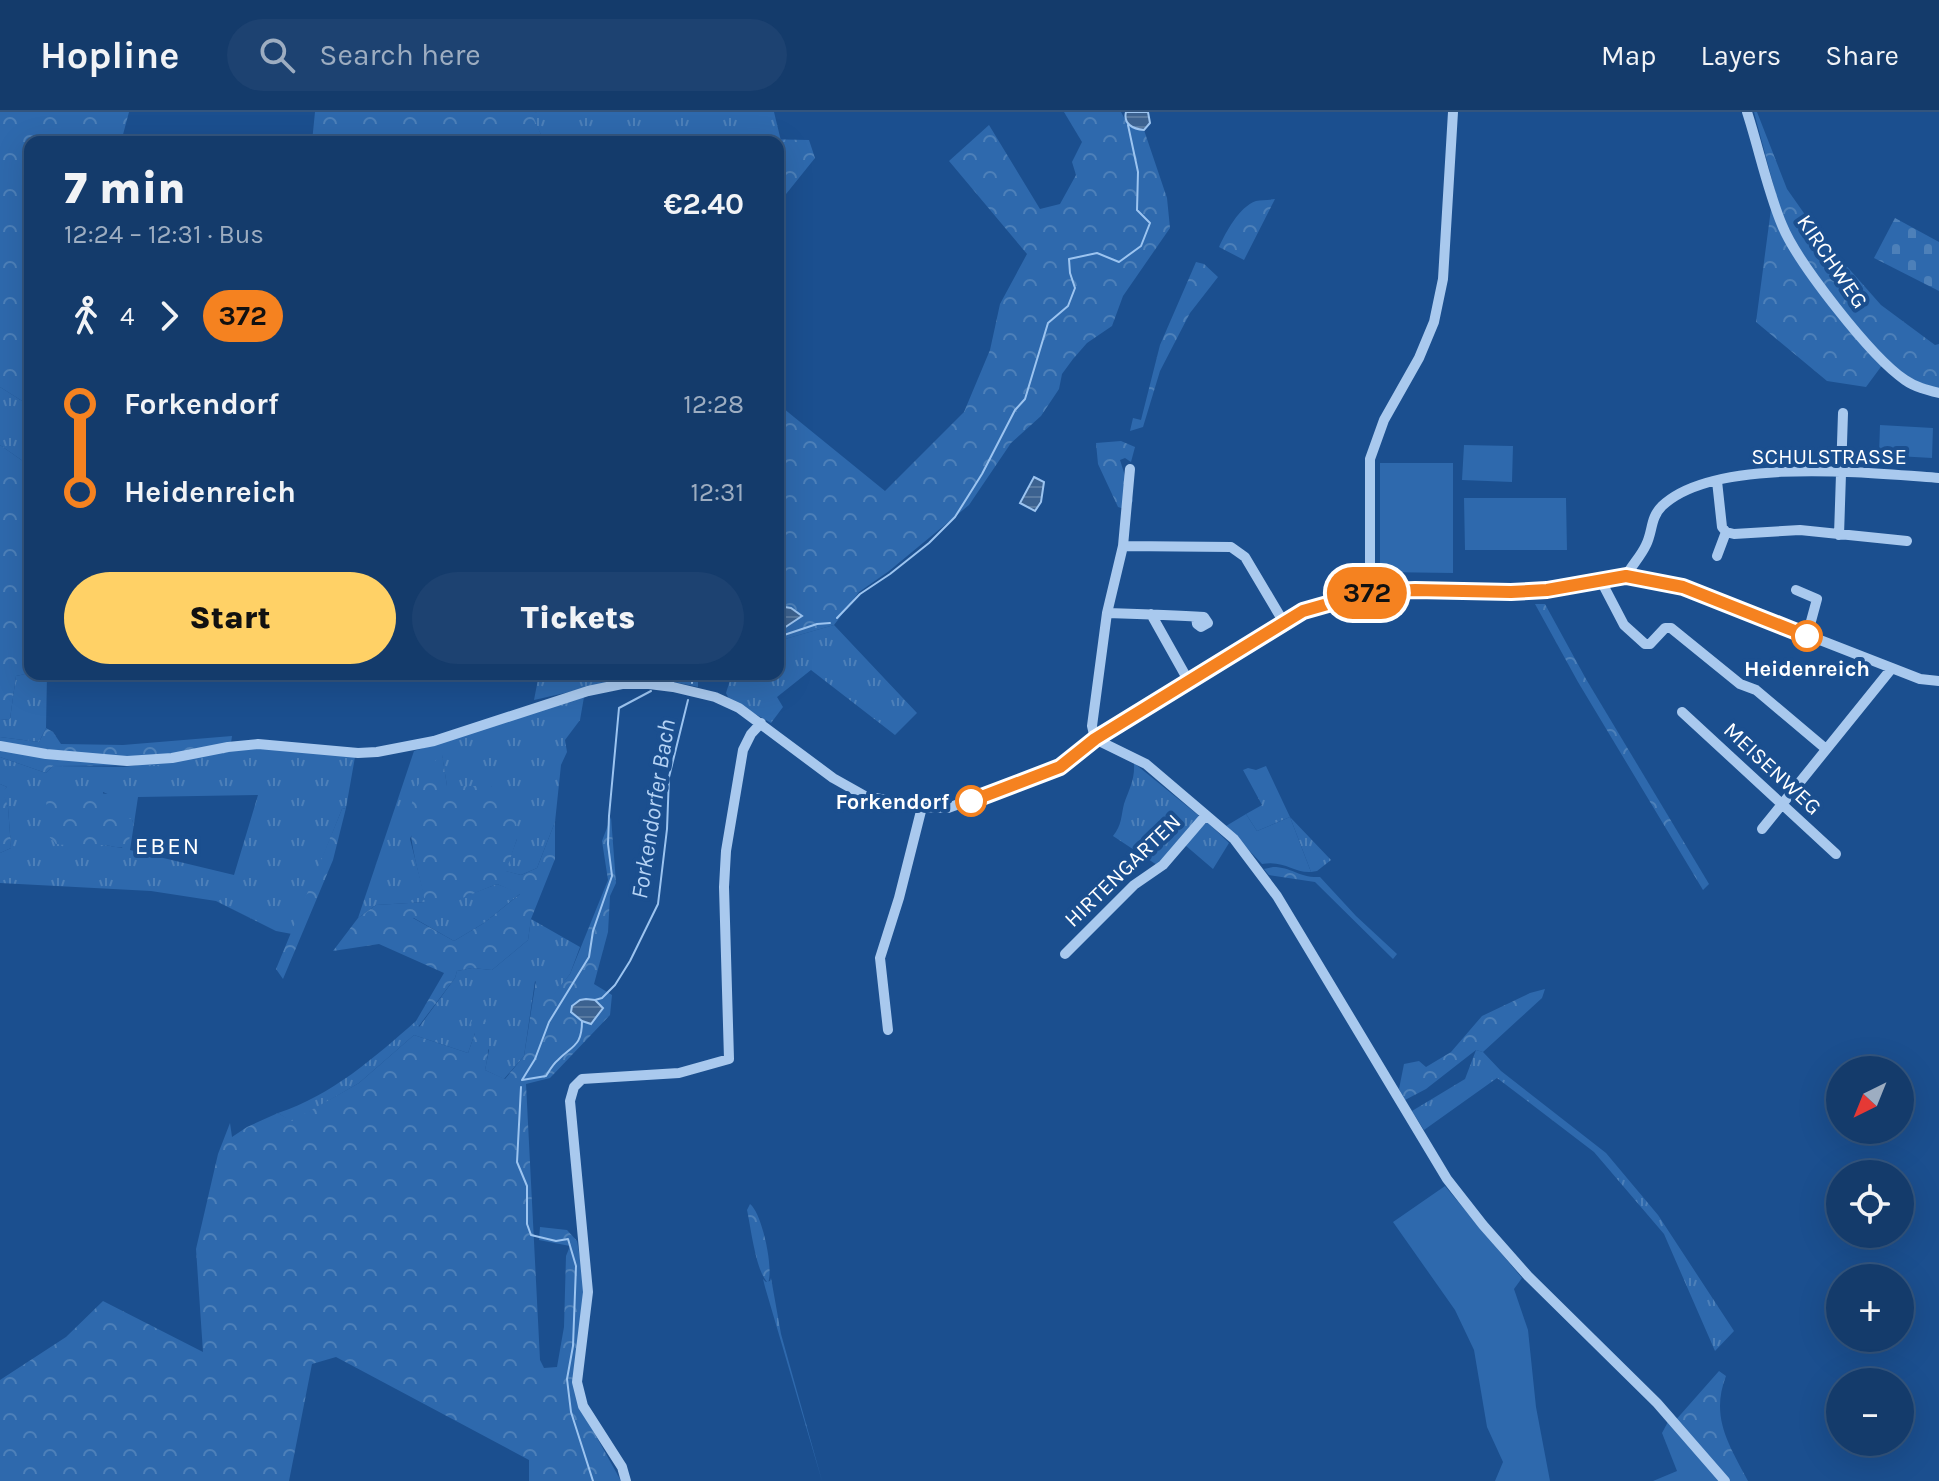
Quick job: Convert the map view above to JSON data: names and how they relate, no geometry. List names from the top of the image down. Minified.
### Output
{"streets":{"street":["KIRCHWEG","SCHULSTRASSE","MEISENWEG","HIRTENGARTEN"]},"districts":["EBEN"],"water":["Forkendorfer Bach"],"places":["Heidenreich","Forkendorf"],"lines":["bus line 372"],"north":"bottom left","page":{"header":"Hopline","search":"Search here","nav":["Map","Layers","Share"],"on_map":"372","heading":["7 min","12:24 – 12:31 · Bus","€2.40"],"legs":["4","372"],"list":[{"name":"Forkendorf","value":"12:28"},{"name":"Heidenreich","value":"12:31"}],"buttons":["Start","Tickets"],"map_buttons":["+","−"]}}
